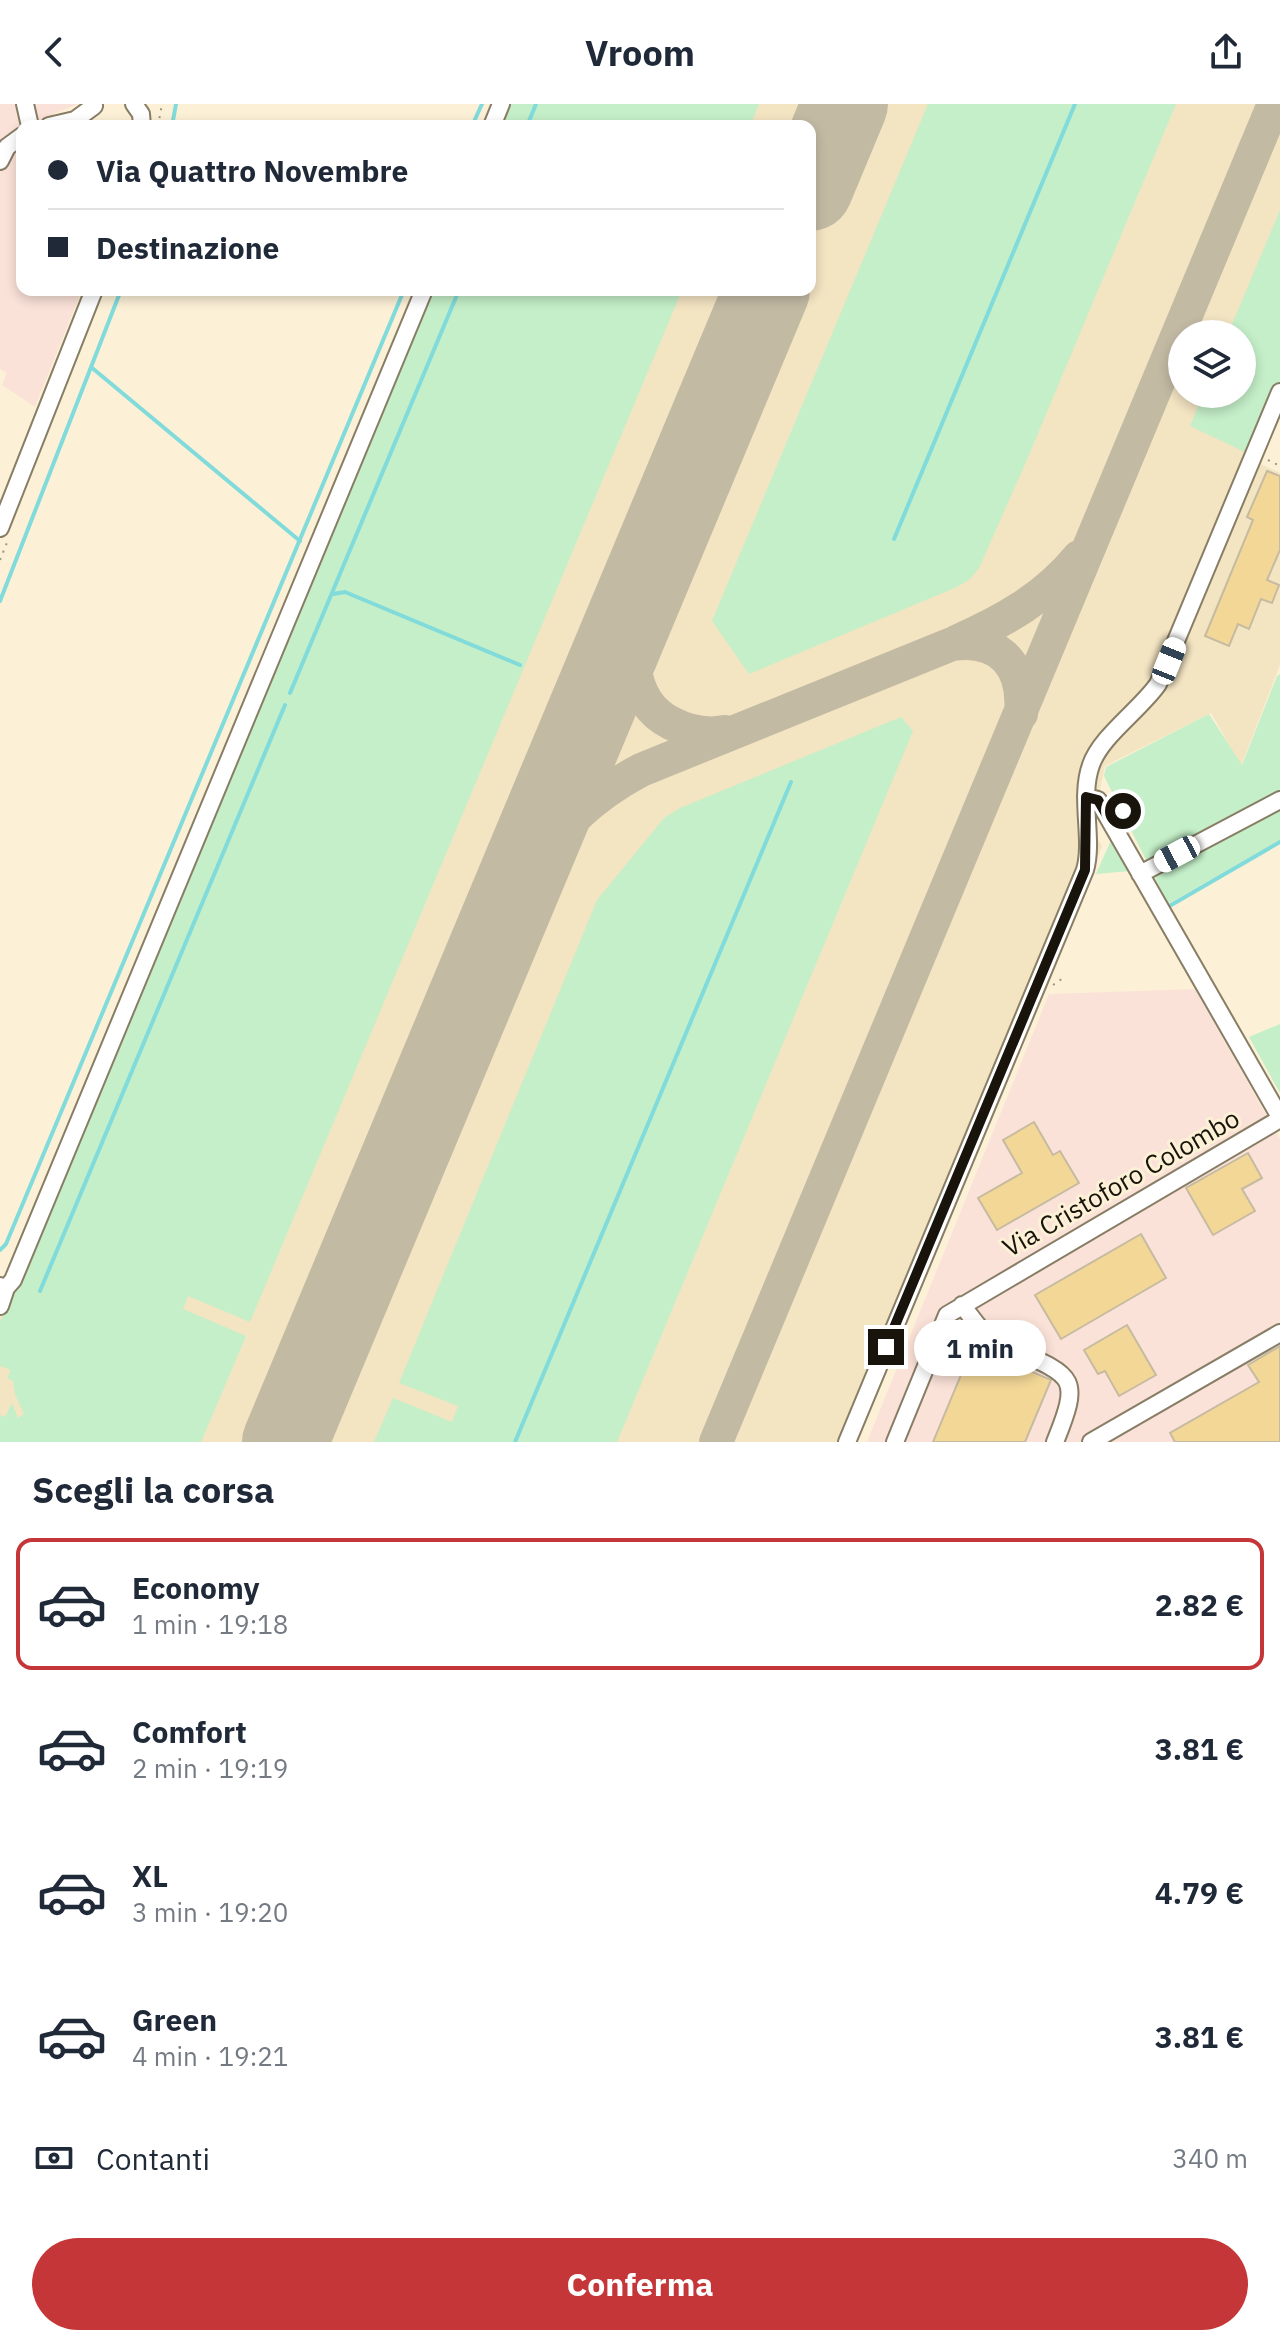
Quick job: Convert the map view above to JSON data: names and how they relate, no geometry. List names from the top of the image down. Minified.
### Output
{"streets":{"street":["Via Cristoforo Colombo"]},"page":{"header":"Vroom","banner":["Via Quattro Novembre","Destinazione"],"bubble":"1 min","heading":"Scegli la corsa","list":[{"name":"Economy","note":"1 min · 19:18","value":"2.82 €"},{"name":"Comfort","note":"2 min · 19:19","value":"3.81 €"},{"name":"XL","note":"3 min · 19:20","value":"4.79 €"},{"name":"Green","note":"4 min · 19:21","value":"3.81 €"}],"pay":["Contanti","340 m"],"buttons":"Conferma"}}
